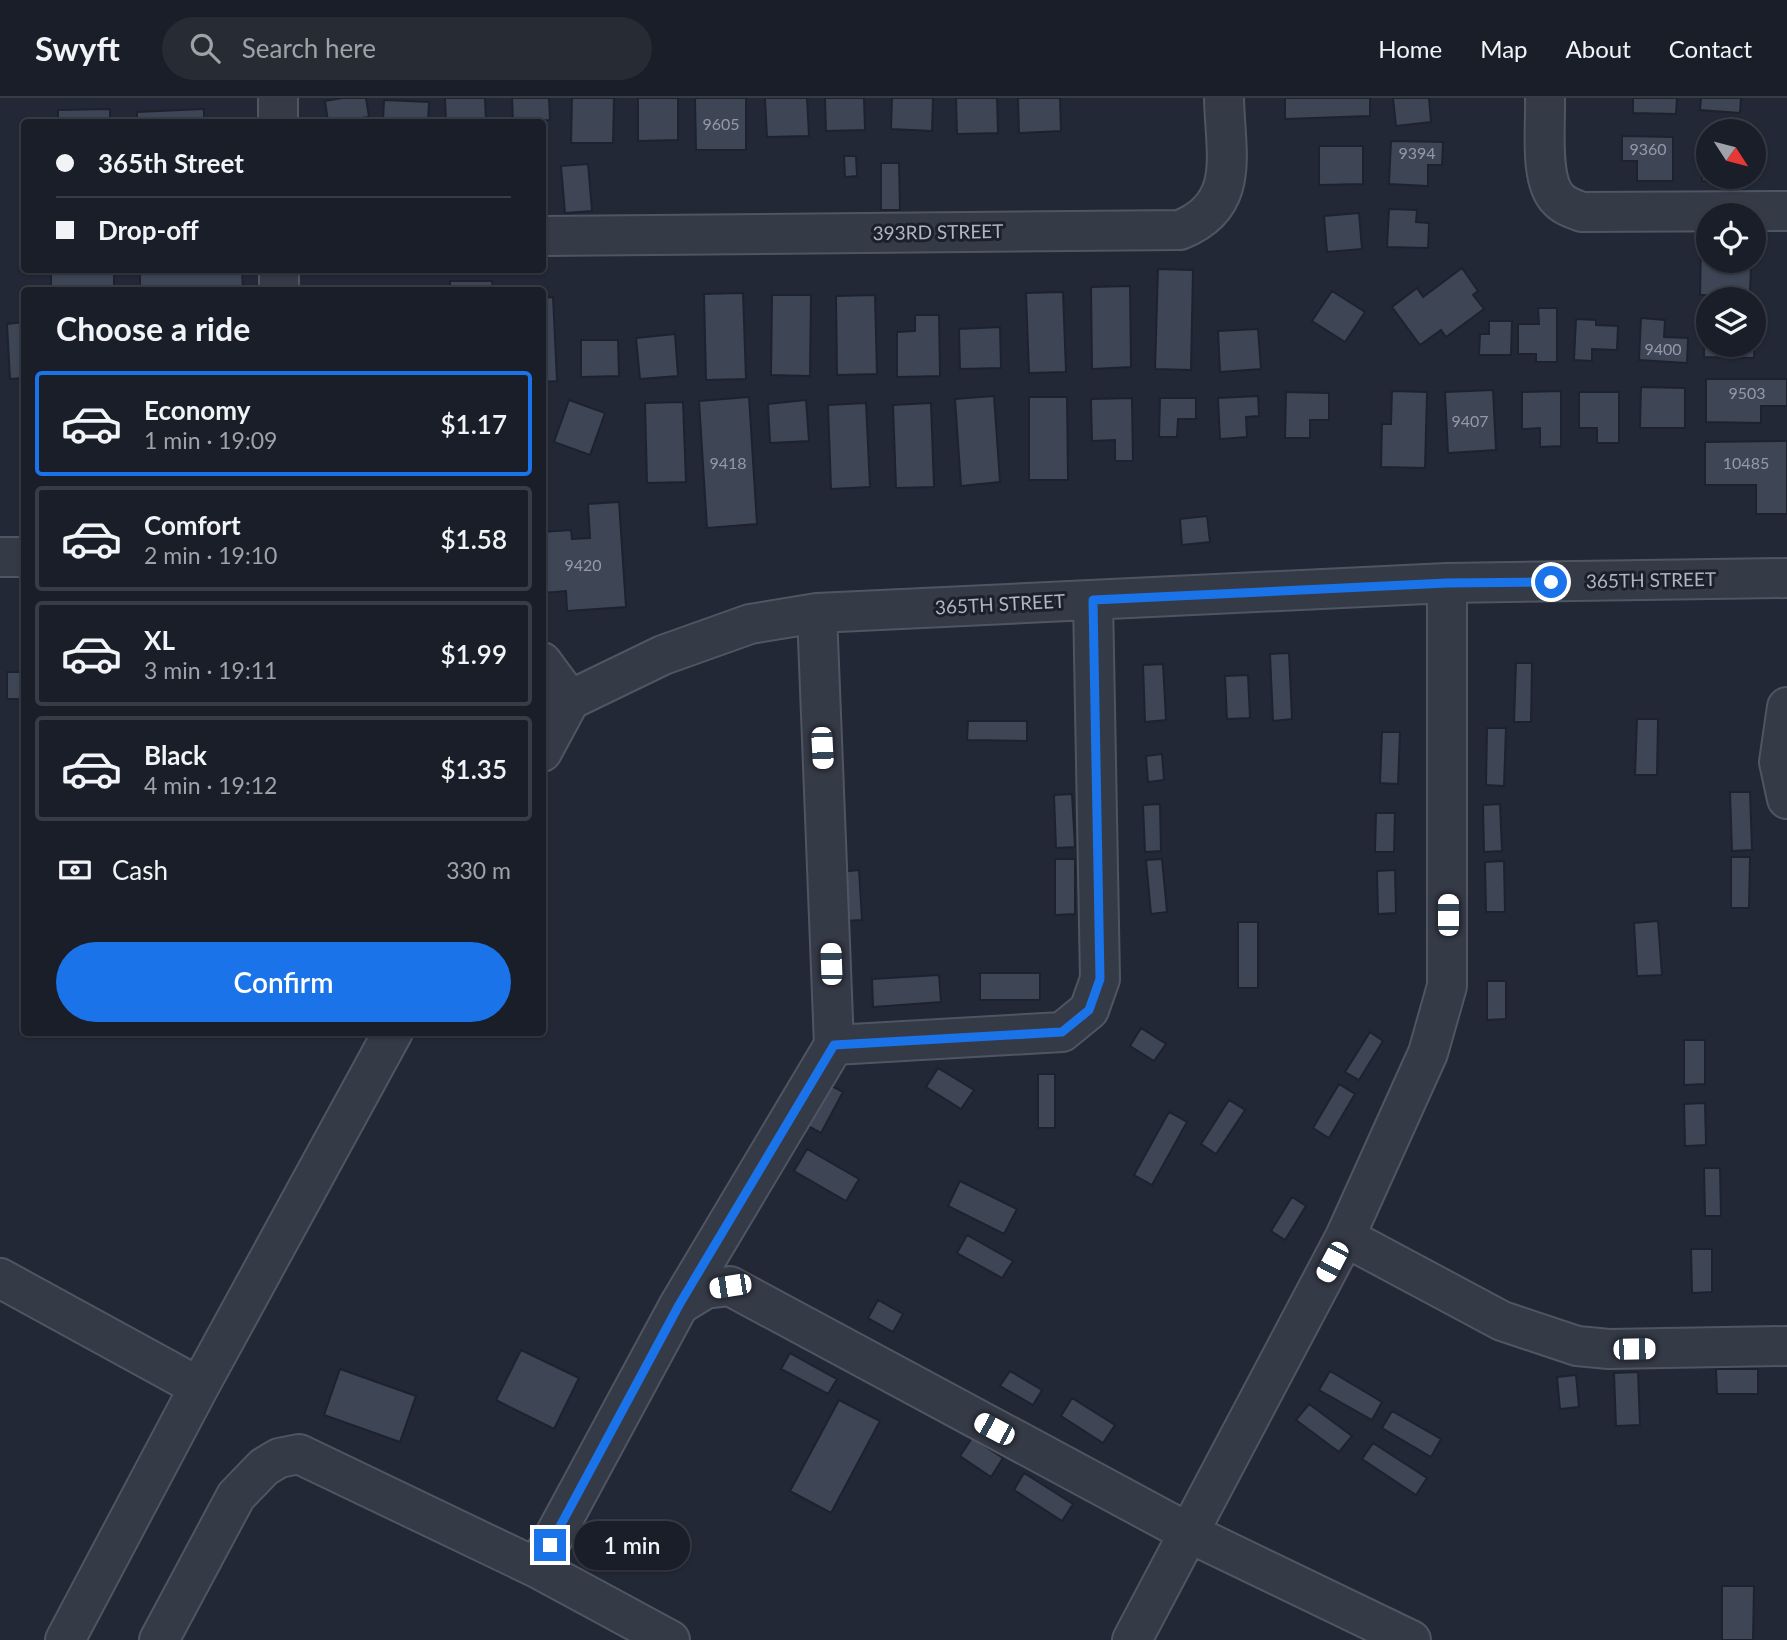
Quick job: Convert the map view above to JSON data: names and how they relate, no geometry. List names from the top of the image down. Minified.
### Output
{"streets":{"street":["393RD STREET","365TH STREET"]},"house_numbers":["9605","9360","9394","9400","9503","9407","9418","10485","9420"],"north":"bottom right","page":{"header":"Swyft","search":"Search here","nav":["Home","Map","About","Contact"],"banner":["365th Street","Drop-off"],"heading":"Choose a ride","list":[{"name":"Economy","note":"1 min · 19:09","value":"$1.17"},{"name":"Comfort","note":"2 min · 19:10","value":"$1.58"},{"name":"XL","note":"3 min · 19:11","value":"$1.99"},{"name":"Black","note":"4 min · 19:12","value":"$1.35"}],"pay":["Cash","330 m"],"buttons":"Confirm","bubble":"1 min"}}
